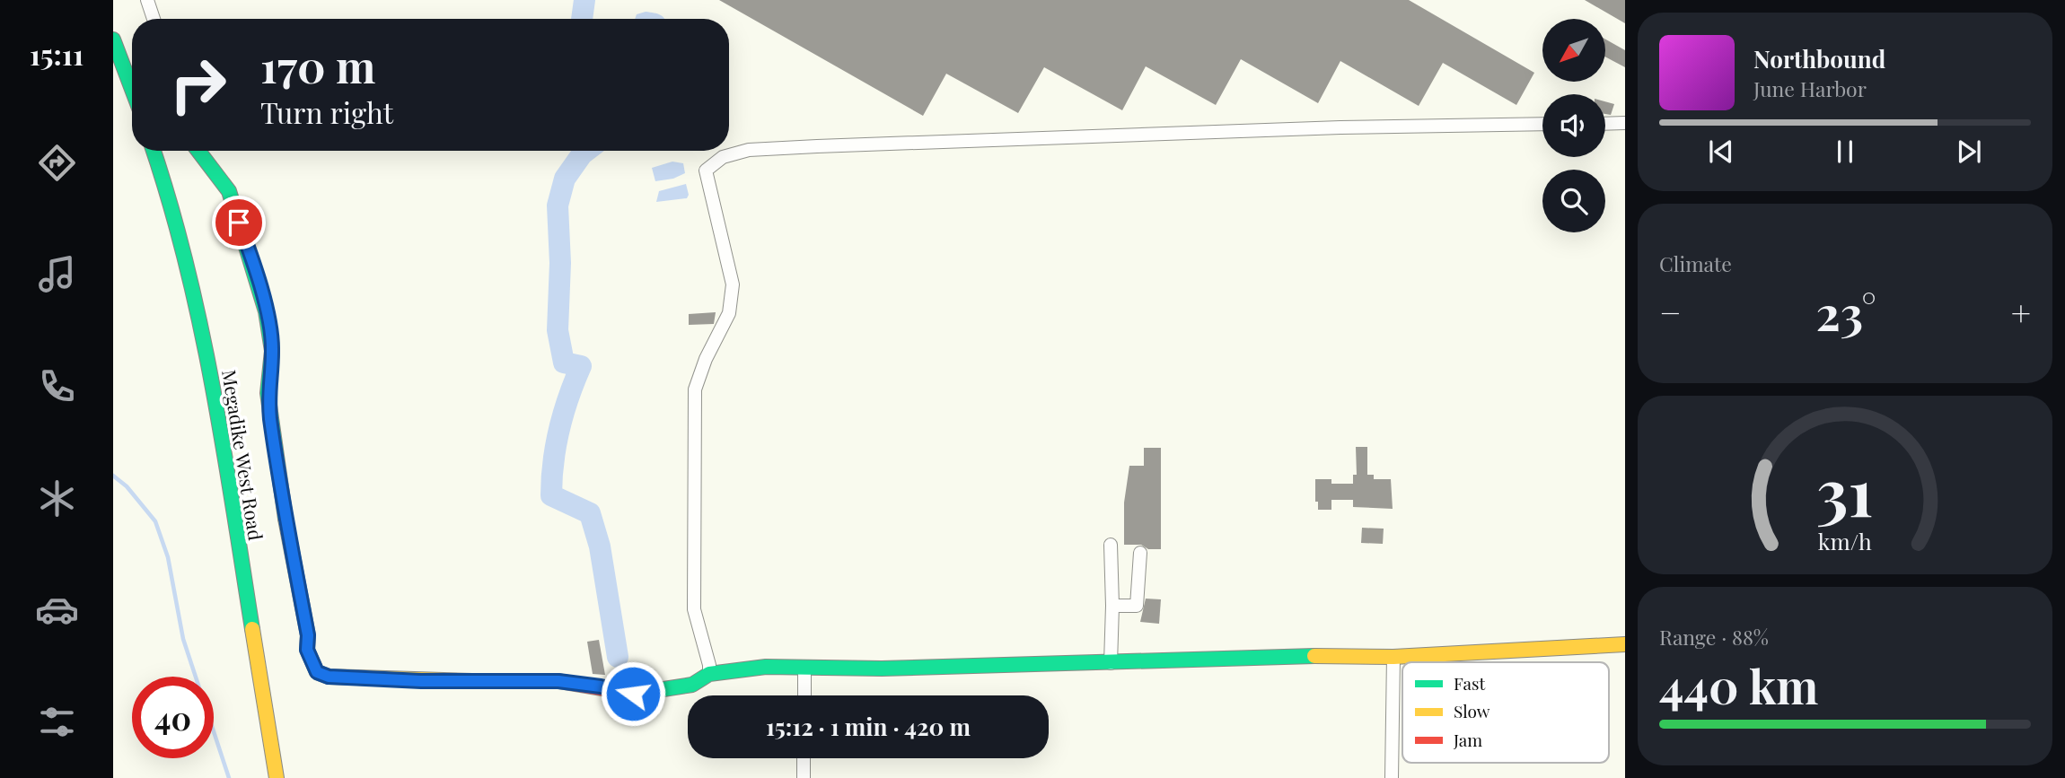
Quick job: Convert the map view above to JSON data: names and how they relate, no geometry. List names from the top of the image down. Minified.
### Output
{"streets":{"street":["Megadike West Road"]},"legend":["Fast","Slow","Jam"],"north":"bottom left","page":{"tabs":"15:11","turn":["170 m","Turn right"],"song":["Northbound","June Harbor"],"tile":["Climate",["Range · 88%","440 km"]],"heat":["−","23°","+"],"limit":"40","trip":"15:12 · 1 min · 420 m","gauge":["31","km/h"]}}
